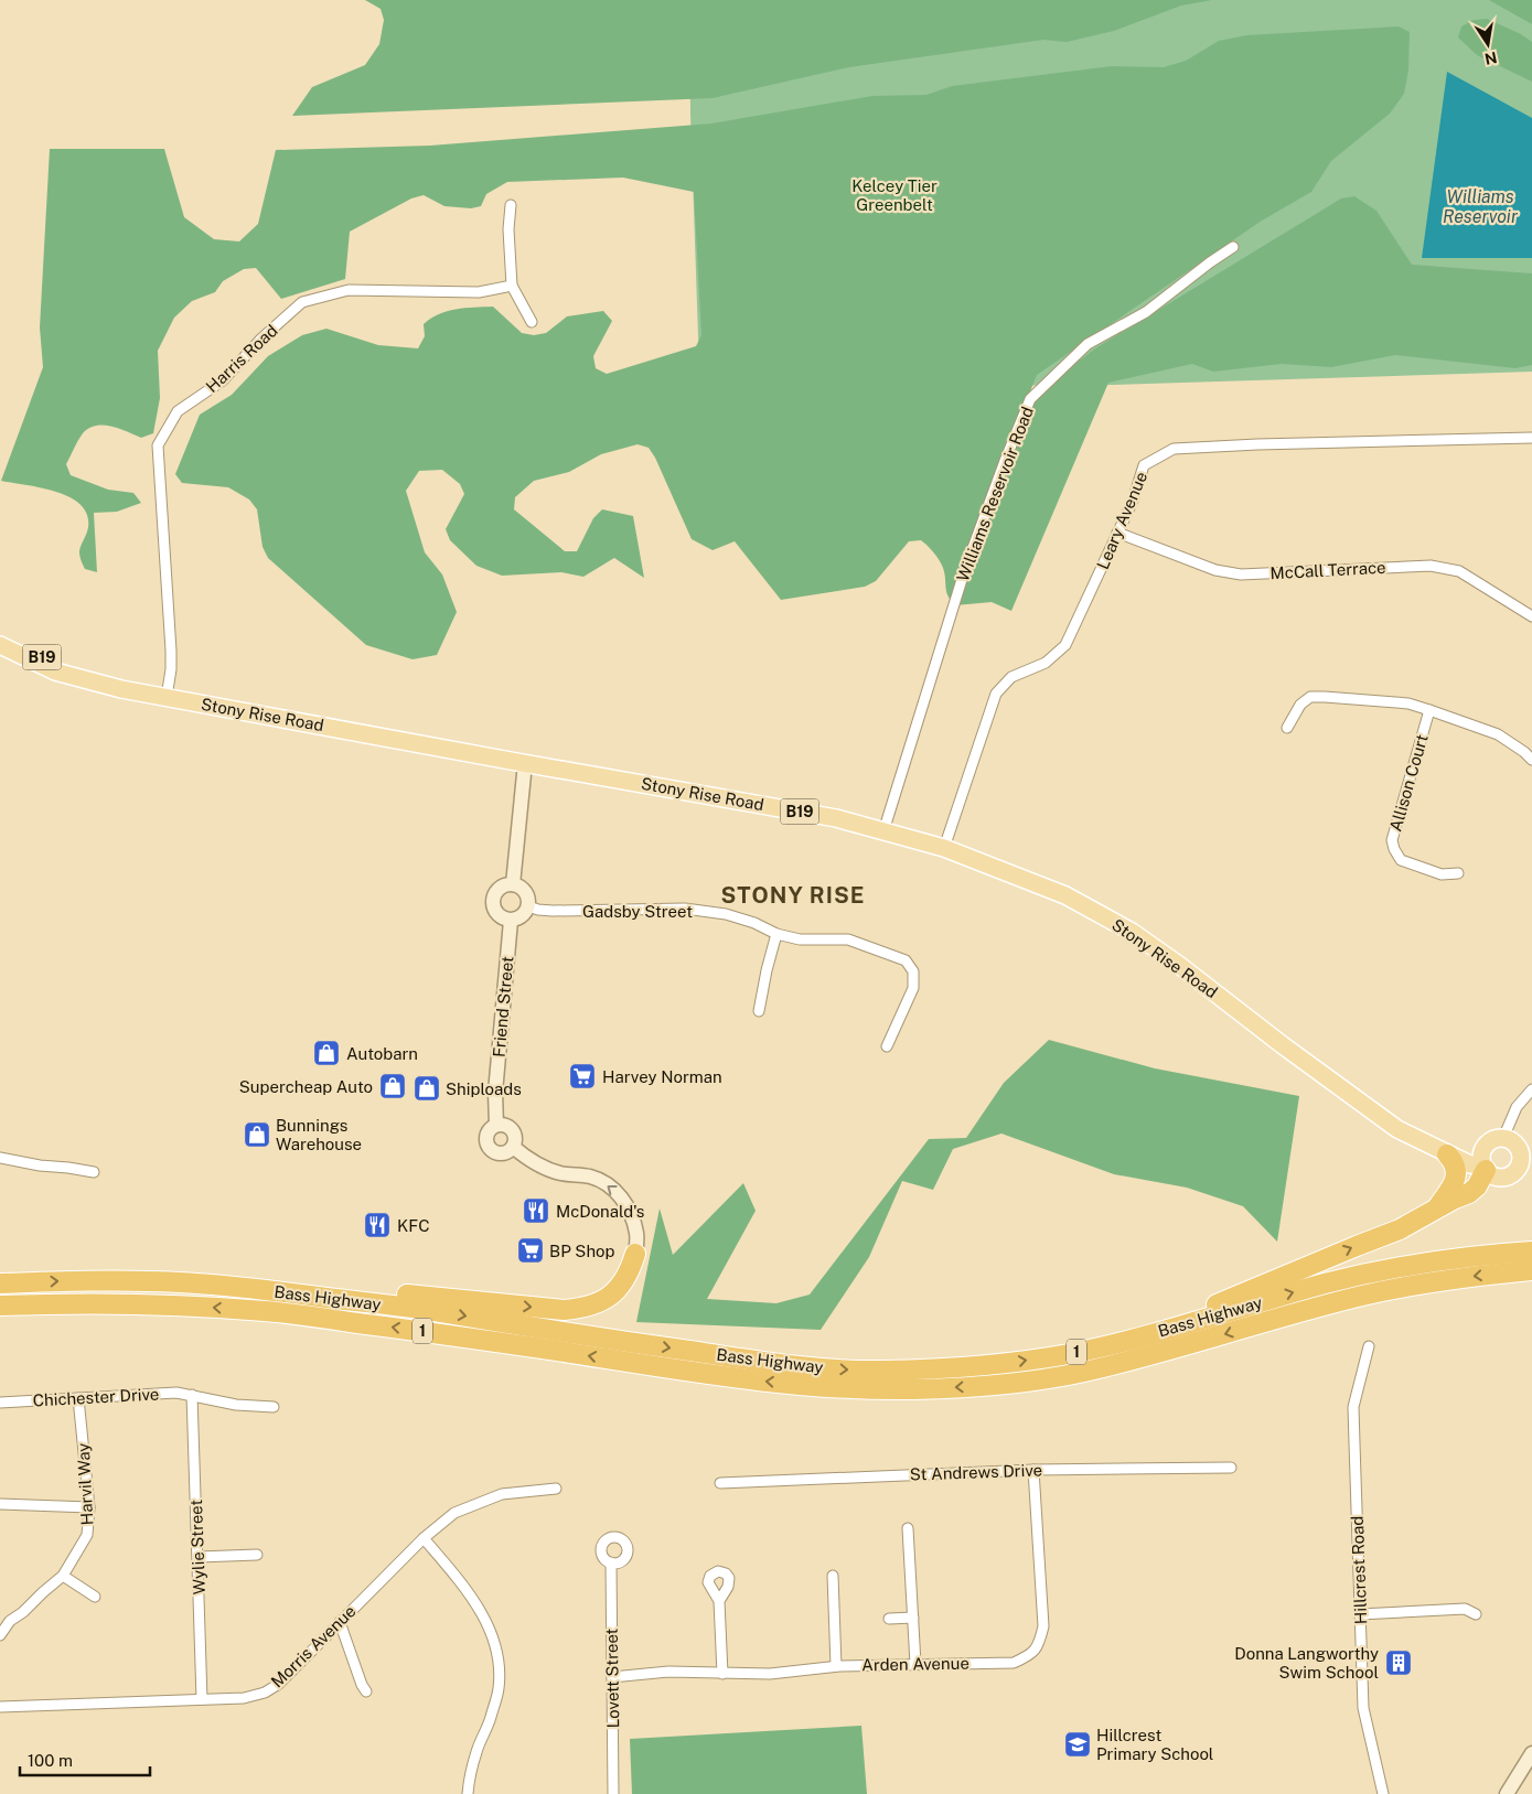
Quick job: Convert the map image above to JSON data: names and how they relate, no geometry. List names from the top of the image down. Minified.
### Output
{"streets":{"highway":["Bass Highway","1"],"main road":["B19","Stony Rise Road"],"street":["Harris Road","Williams Reservoir Road","Leary Avenue","McCall Terrace","Allison Court","Gadsby Street","Friend Street","Chichester Drive","St Andrews Drive","Harvil Way","Wylie Street","Hillcrest Road","Morris Avenue","Arden Avenue","Lovett Street"]},"crossings":[["Harris Road","Stony Rise Road"],["Williams Reservoir Road","Stony Rise Road"],["Leary Avenue","McCall Terrace"],["Leary Avenue","Stony Rise Road"],["B19","Stony Rise Road"],["Gadsby Street","Friend Street"],["Chichester Drive","Harvil Way"],["Chichester Drive","Wylie Street"],["St Andrews Drive","Arden Avenue"],["Wylie Street","Morris Avenue"],["Arden Avenue","Lovett Street"]],"districts":["STONY RISE"],"water":["Williams Reservoir"],"parks":["Kelcey Tier Greenbelt"],"places":{"shop":["Autobarn","Supercheap Auto","Shiploads","Bunnings Warehouse"],"supermarket":["Harvey Norman","BP Shop"],"restaurant":["McDonald's","KFC"],"building":["Donna Langworthy Swim School"],"school or university":["Hillcrest Primary School"]},"scale_bar":"100 m","north":"bottom"}
